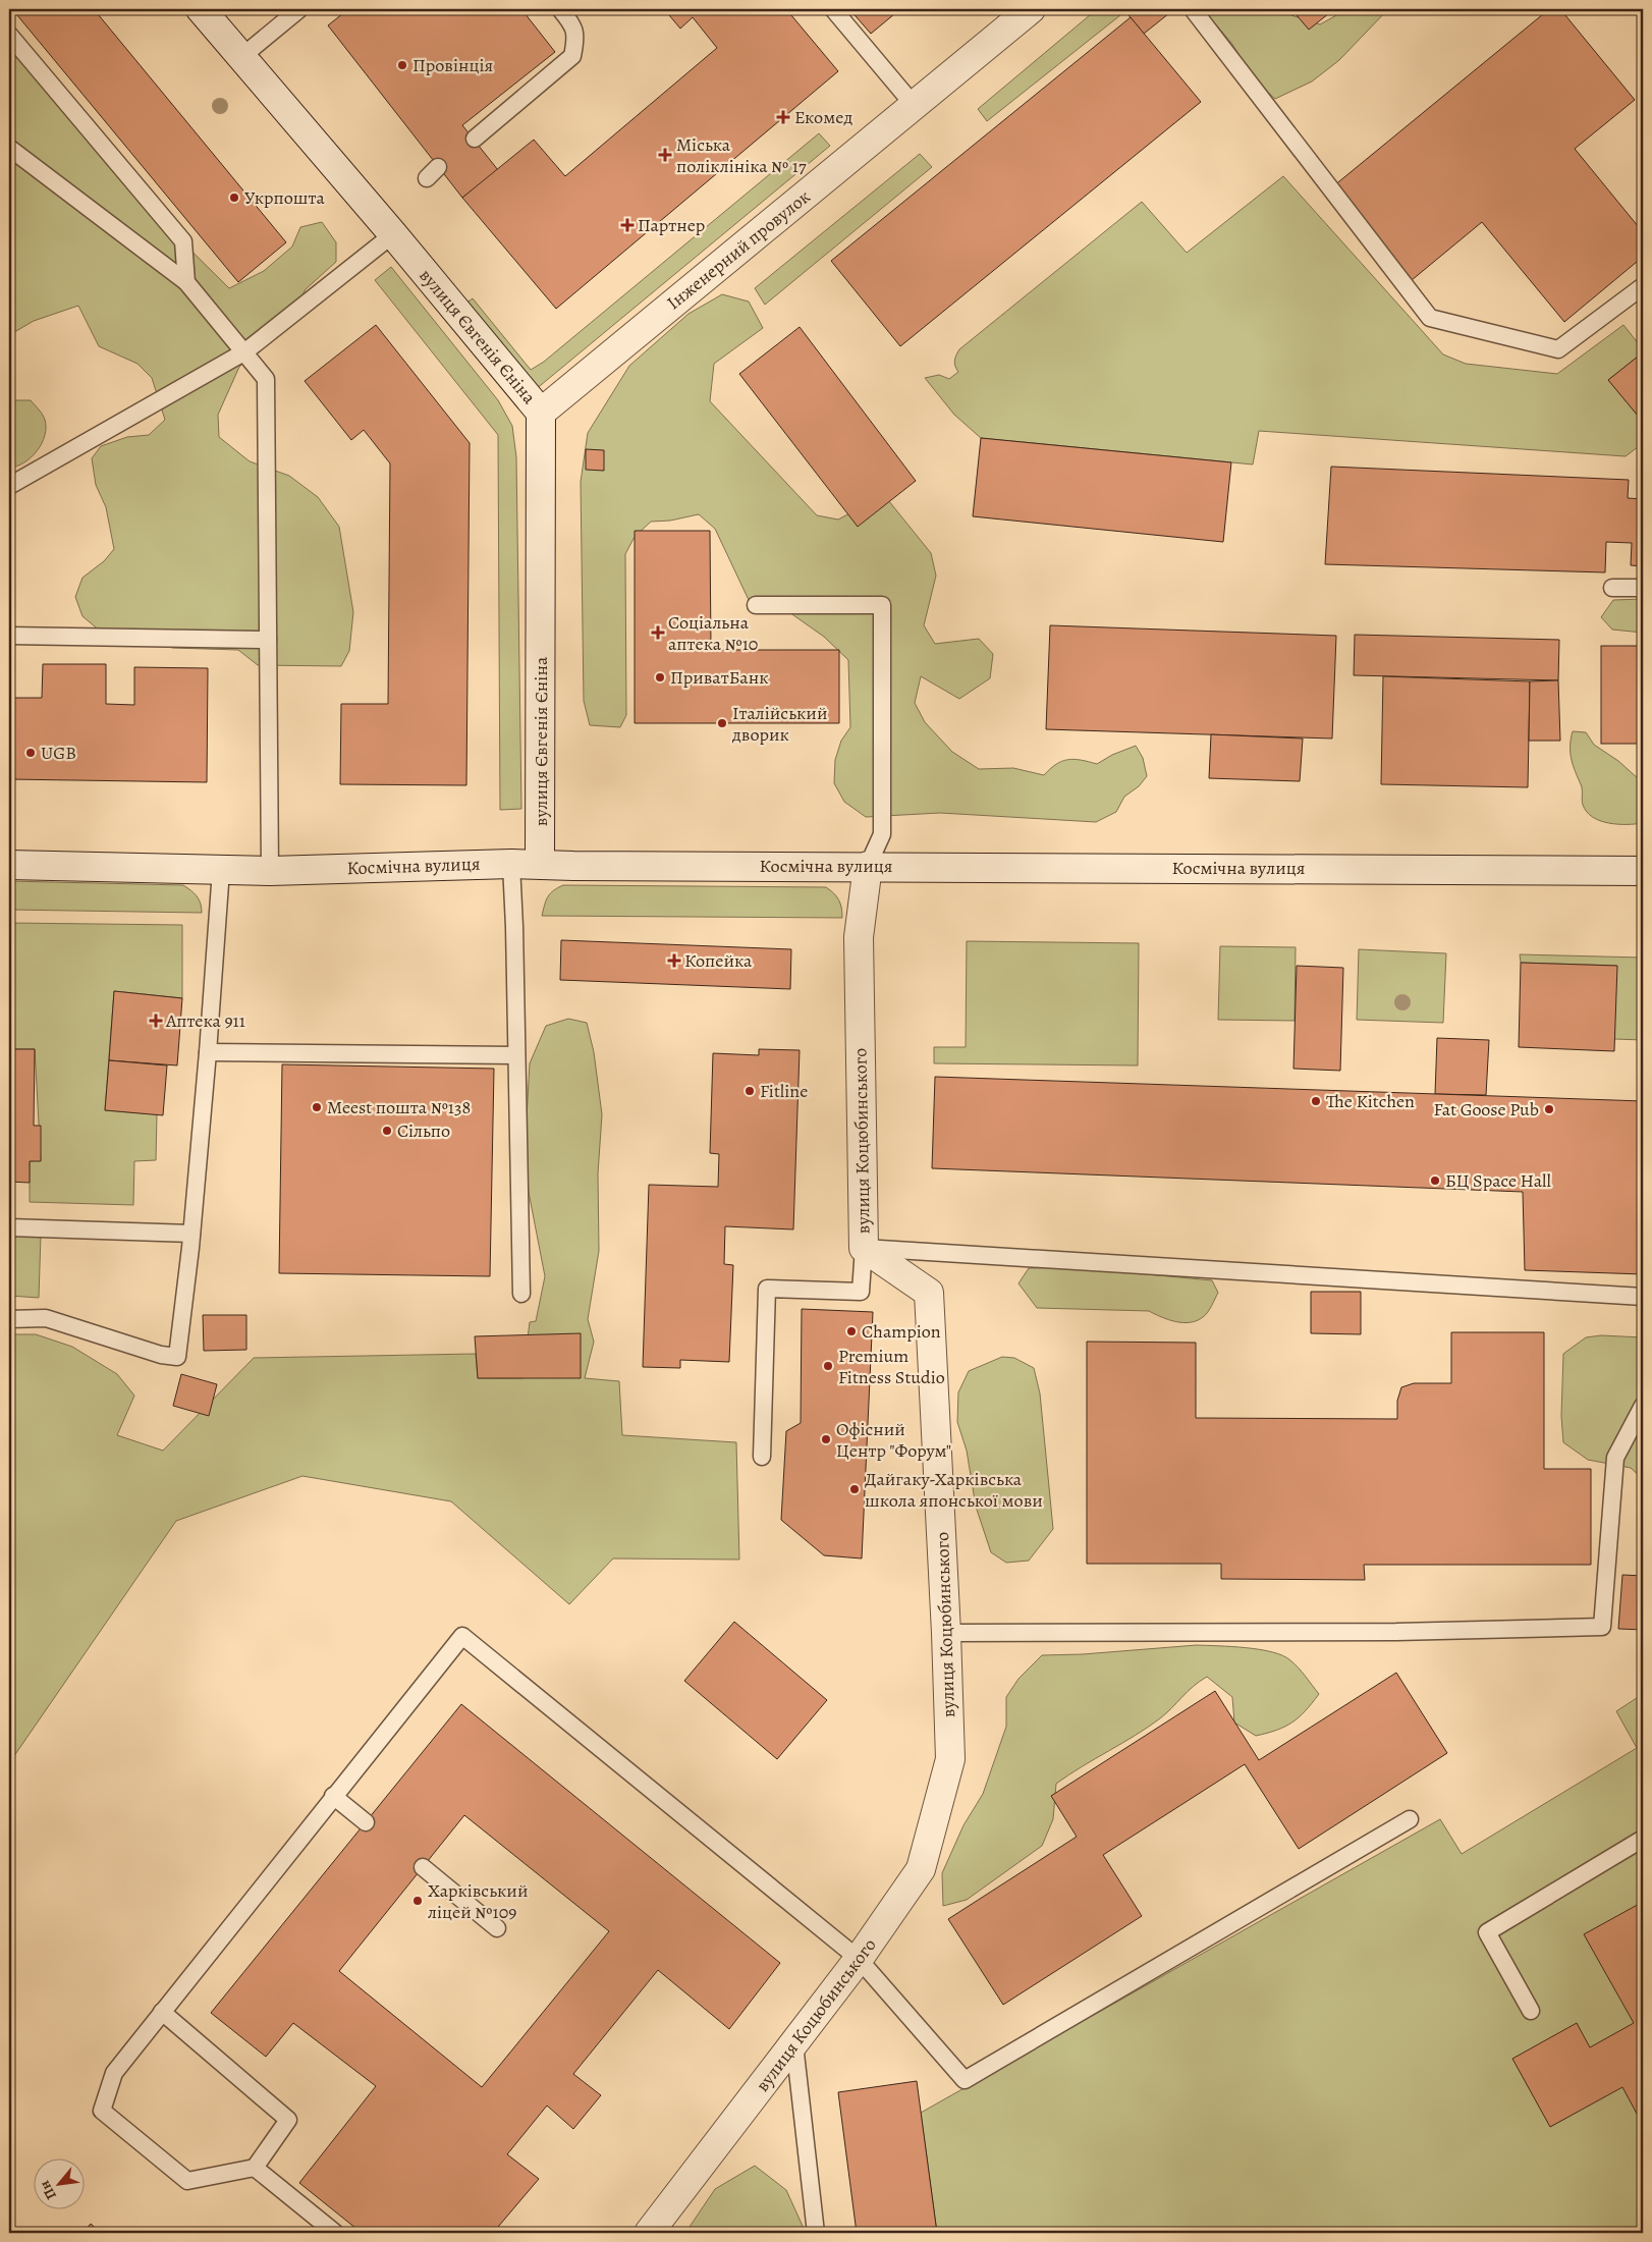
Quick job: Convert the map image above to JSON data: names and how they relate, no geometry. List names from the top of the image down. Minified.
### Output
{"streets":{"street":["Інженерний провулок","вулиця Євгенія Єніна","Космічна вулиця","вулиця Коцюбинського"]},"crossings":[["Інженерний провулок","вулиця Євгенія Єніна"],["вулиця Євгенія Єніна","Космічна вулиця"],["Космічна вулиця","вулиця Коцюбинського"]],"places":{"other":["Провінція","Укрпошта","ПриватБанк","Італійський дворик","UGB","Fitline","The Kitchen","Meest пошта №138","Fat Goose Pub","Сільпо","БЦ Space Hall","Champion","Premium Fitness Studio","Офісний Центр \"Форум\"","Дайгаку-Харківська школа японської мови","Харківський ліцей №109"],"health":["Екомед","Міська поліклініка № 17","Партнер","Соціальна аптека №10","Копейка","Аптека 911"]},"north":"bottom left"}
